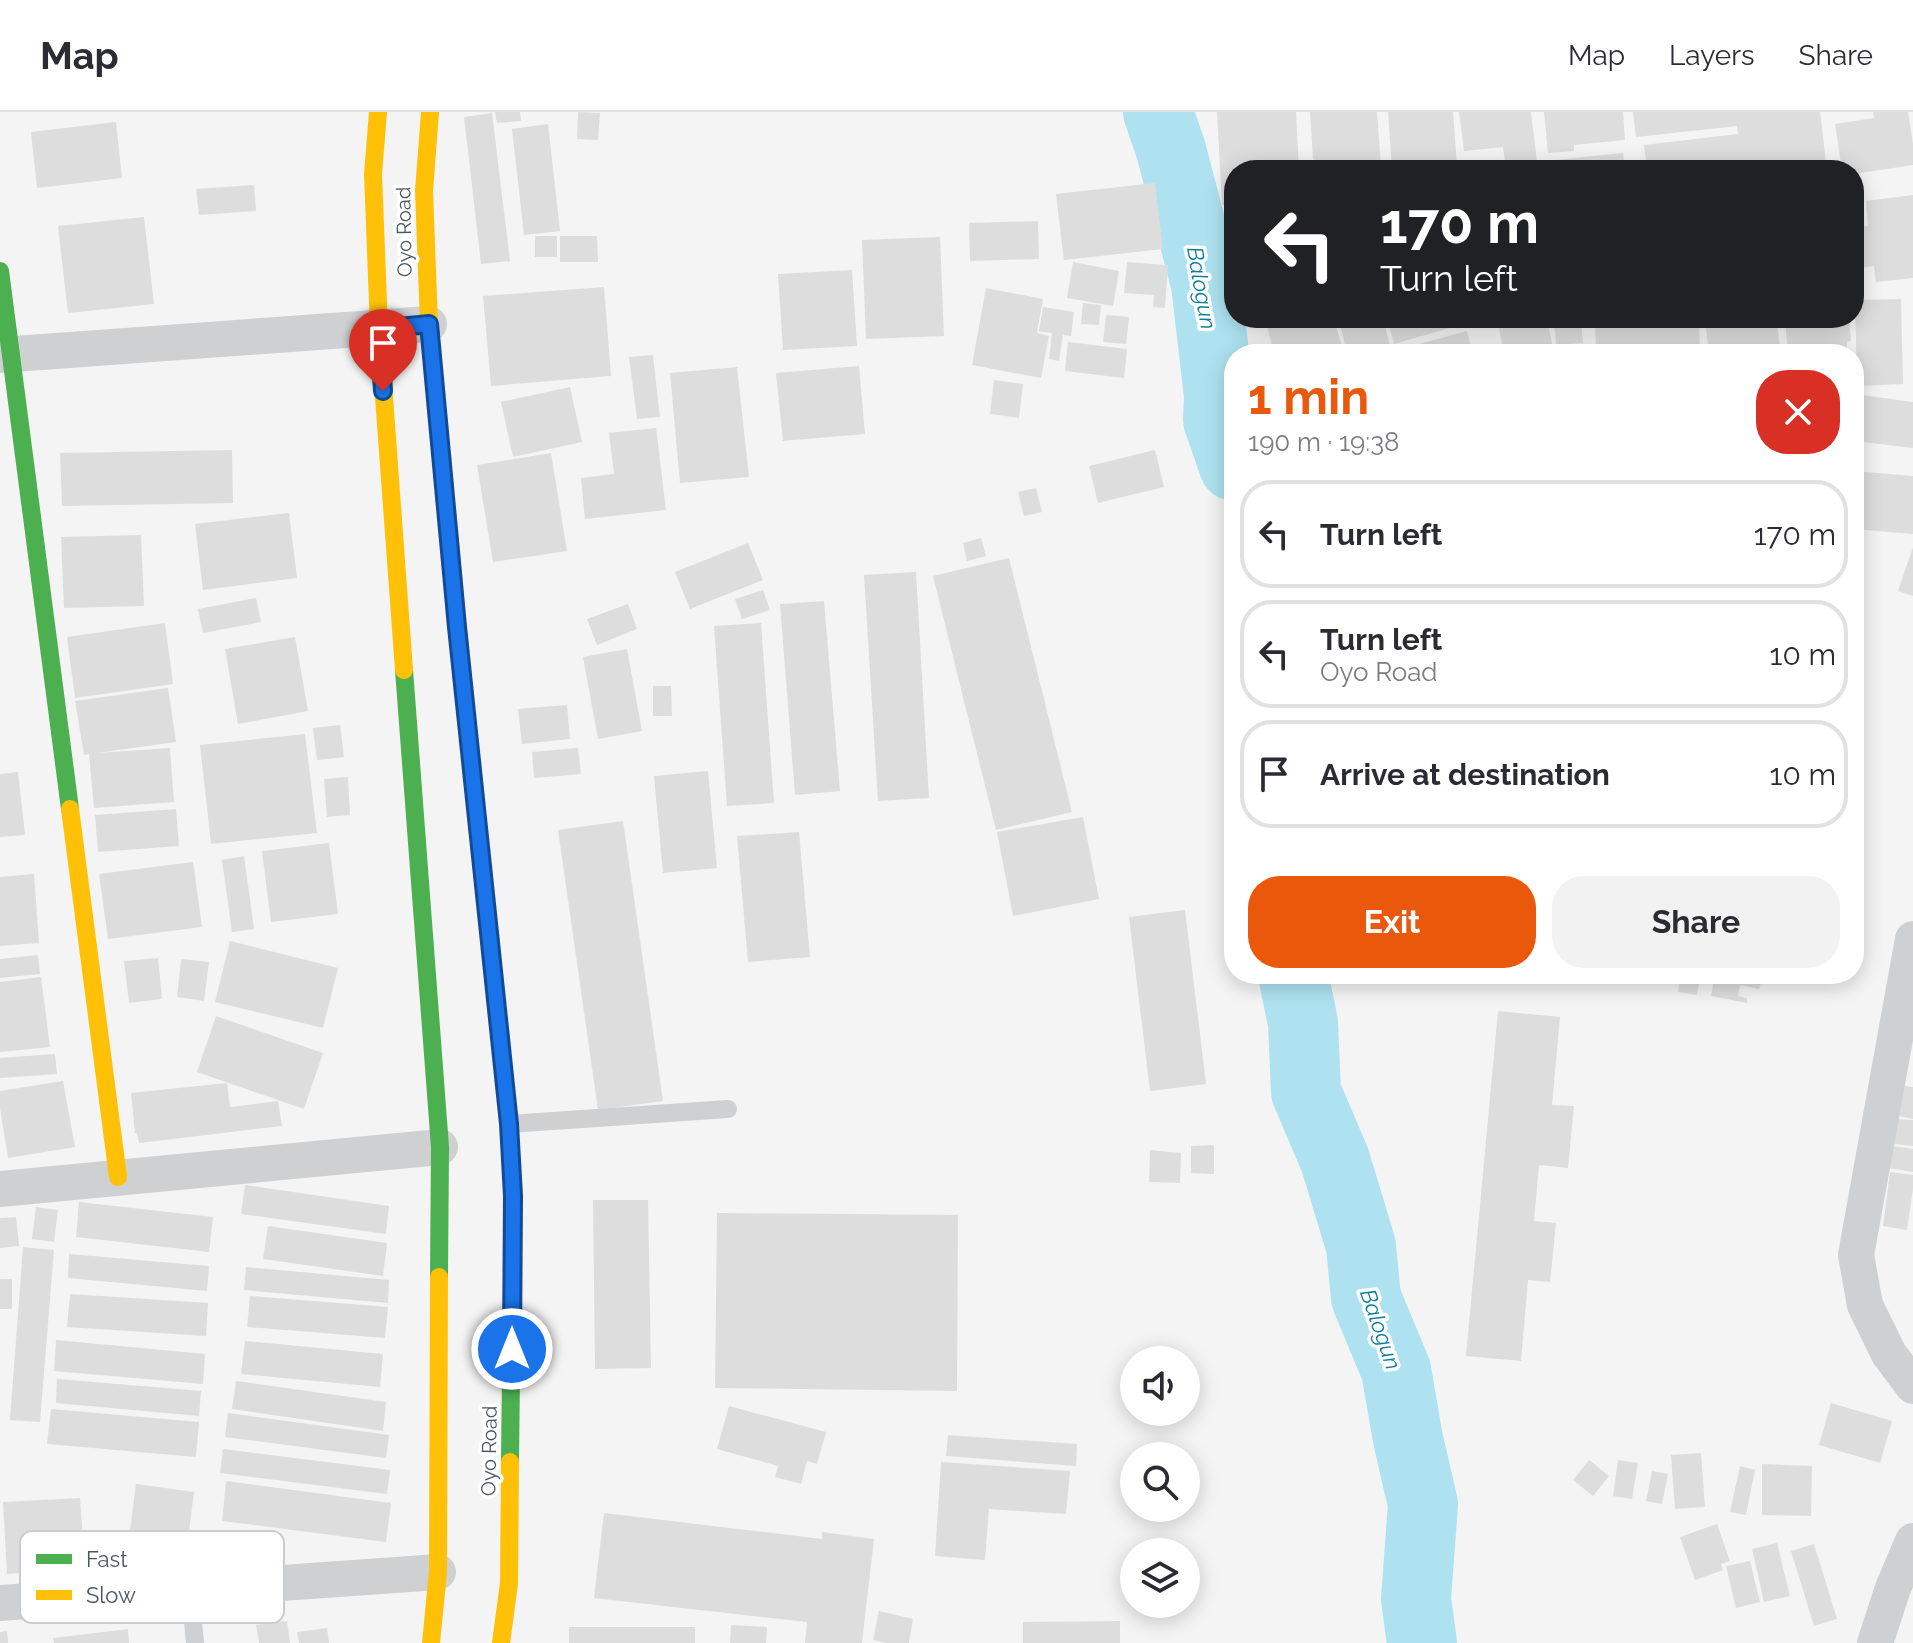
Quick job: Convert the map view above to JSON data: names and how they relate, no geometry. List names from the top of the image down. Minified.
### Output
{"streets":{"main road":["Oyo Road"]},"water":["Balogun"],"legend":["Fast","Slow"],"page":{"header":"Map","nav":["Map","Layers","Share"],"turn":["170 m","Turn left"],"heading":["1 min","190 m · 19:38"],"list":[{"name":"Turn left","value":"170 m"},{"name":"Turn left","note":"Oyo Road","value":"10 m"},{"name":"Arrive at destination","value":"10 m"}],"buttons":["Exit","Share"]}}
